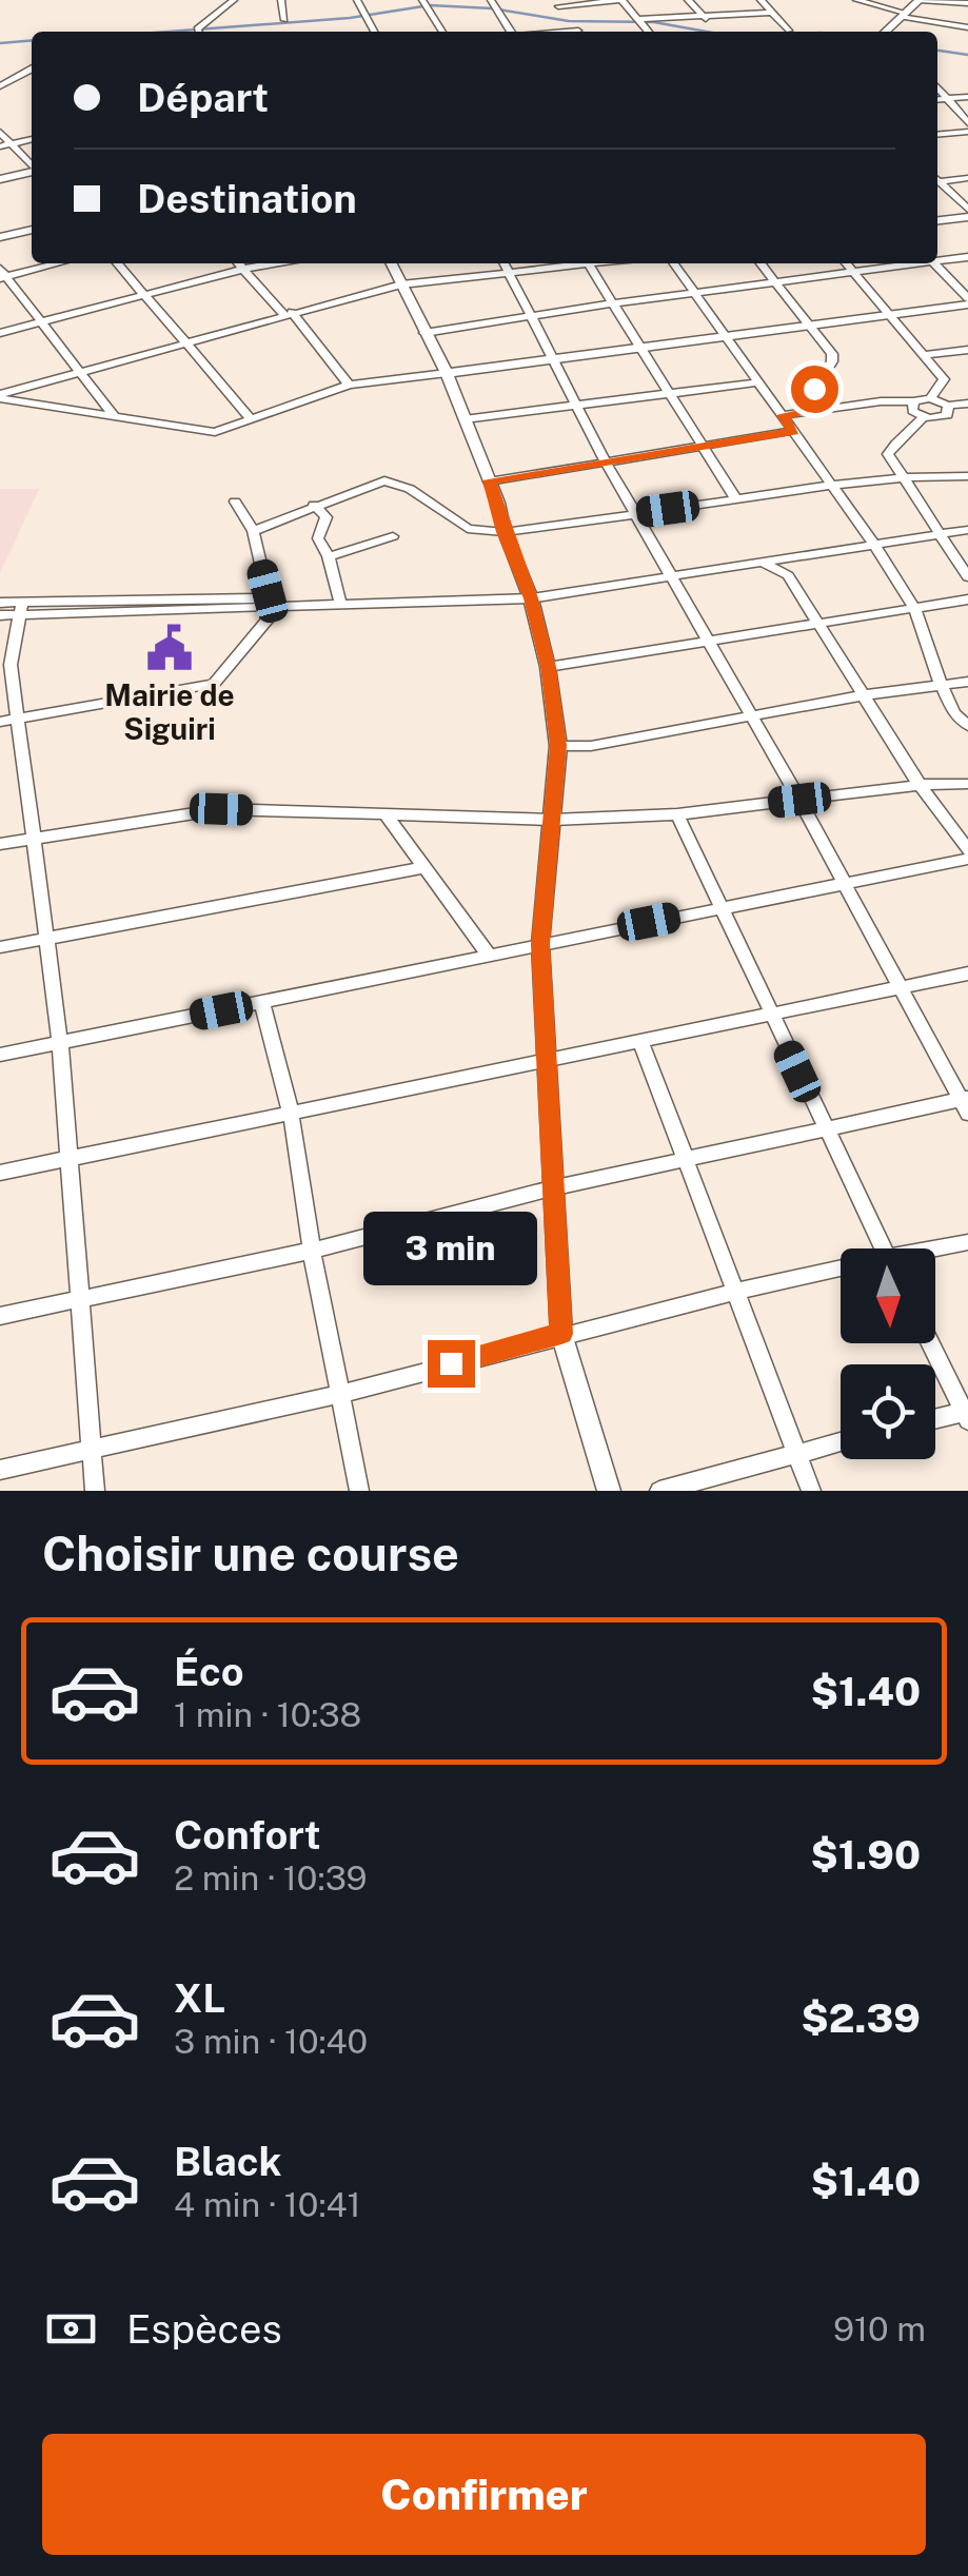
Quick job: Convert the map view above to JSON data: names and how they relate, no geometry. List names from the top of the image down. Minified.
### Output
{"places":{"public building":["Mairie de Siguiri"]},"north":"bottom","page":{"banner":["Départ","Destination"],"bubble":"3 min","heading":"Choisir une course","list":[{"name":"Éco","note":"1 min · 10:38","value":"$1.40"},{"name":"Confort","note":"2 min · 10:39","value":"$1.90"},{"name":"XL","note":"3 min · 10:40","value":"$2.39"},{"name":"Black","note":"4 min · 10:41","value":"$1.40"}],"pay":["Espèces","910 m"],"buttons":"Confirmer"}}
